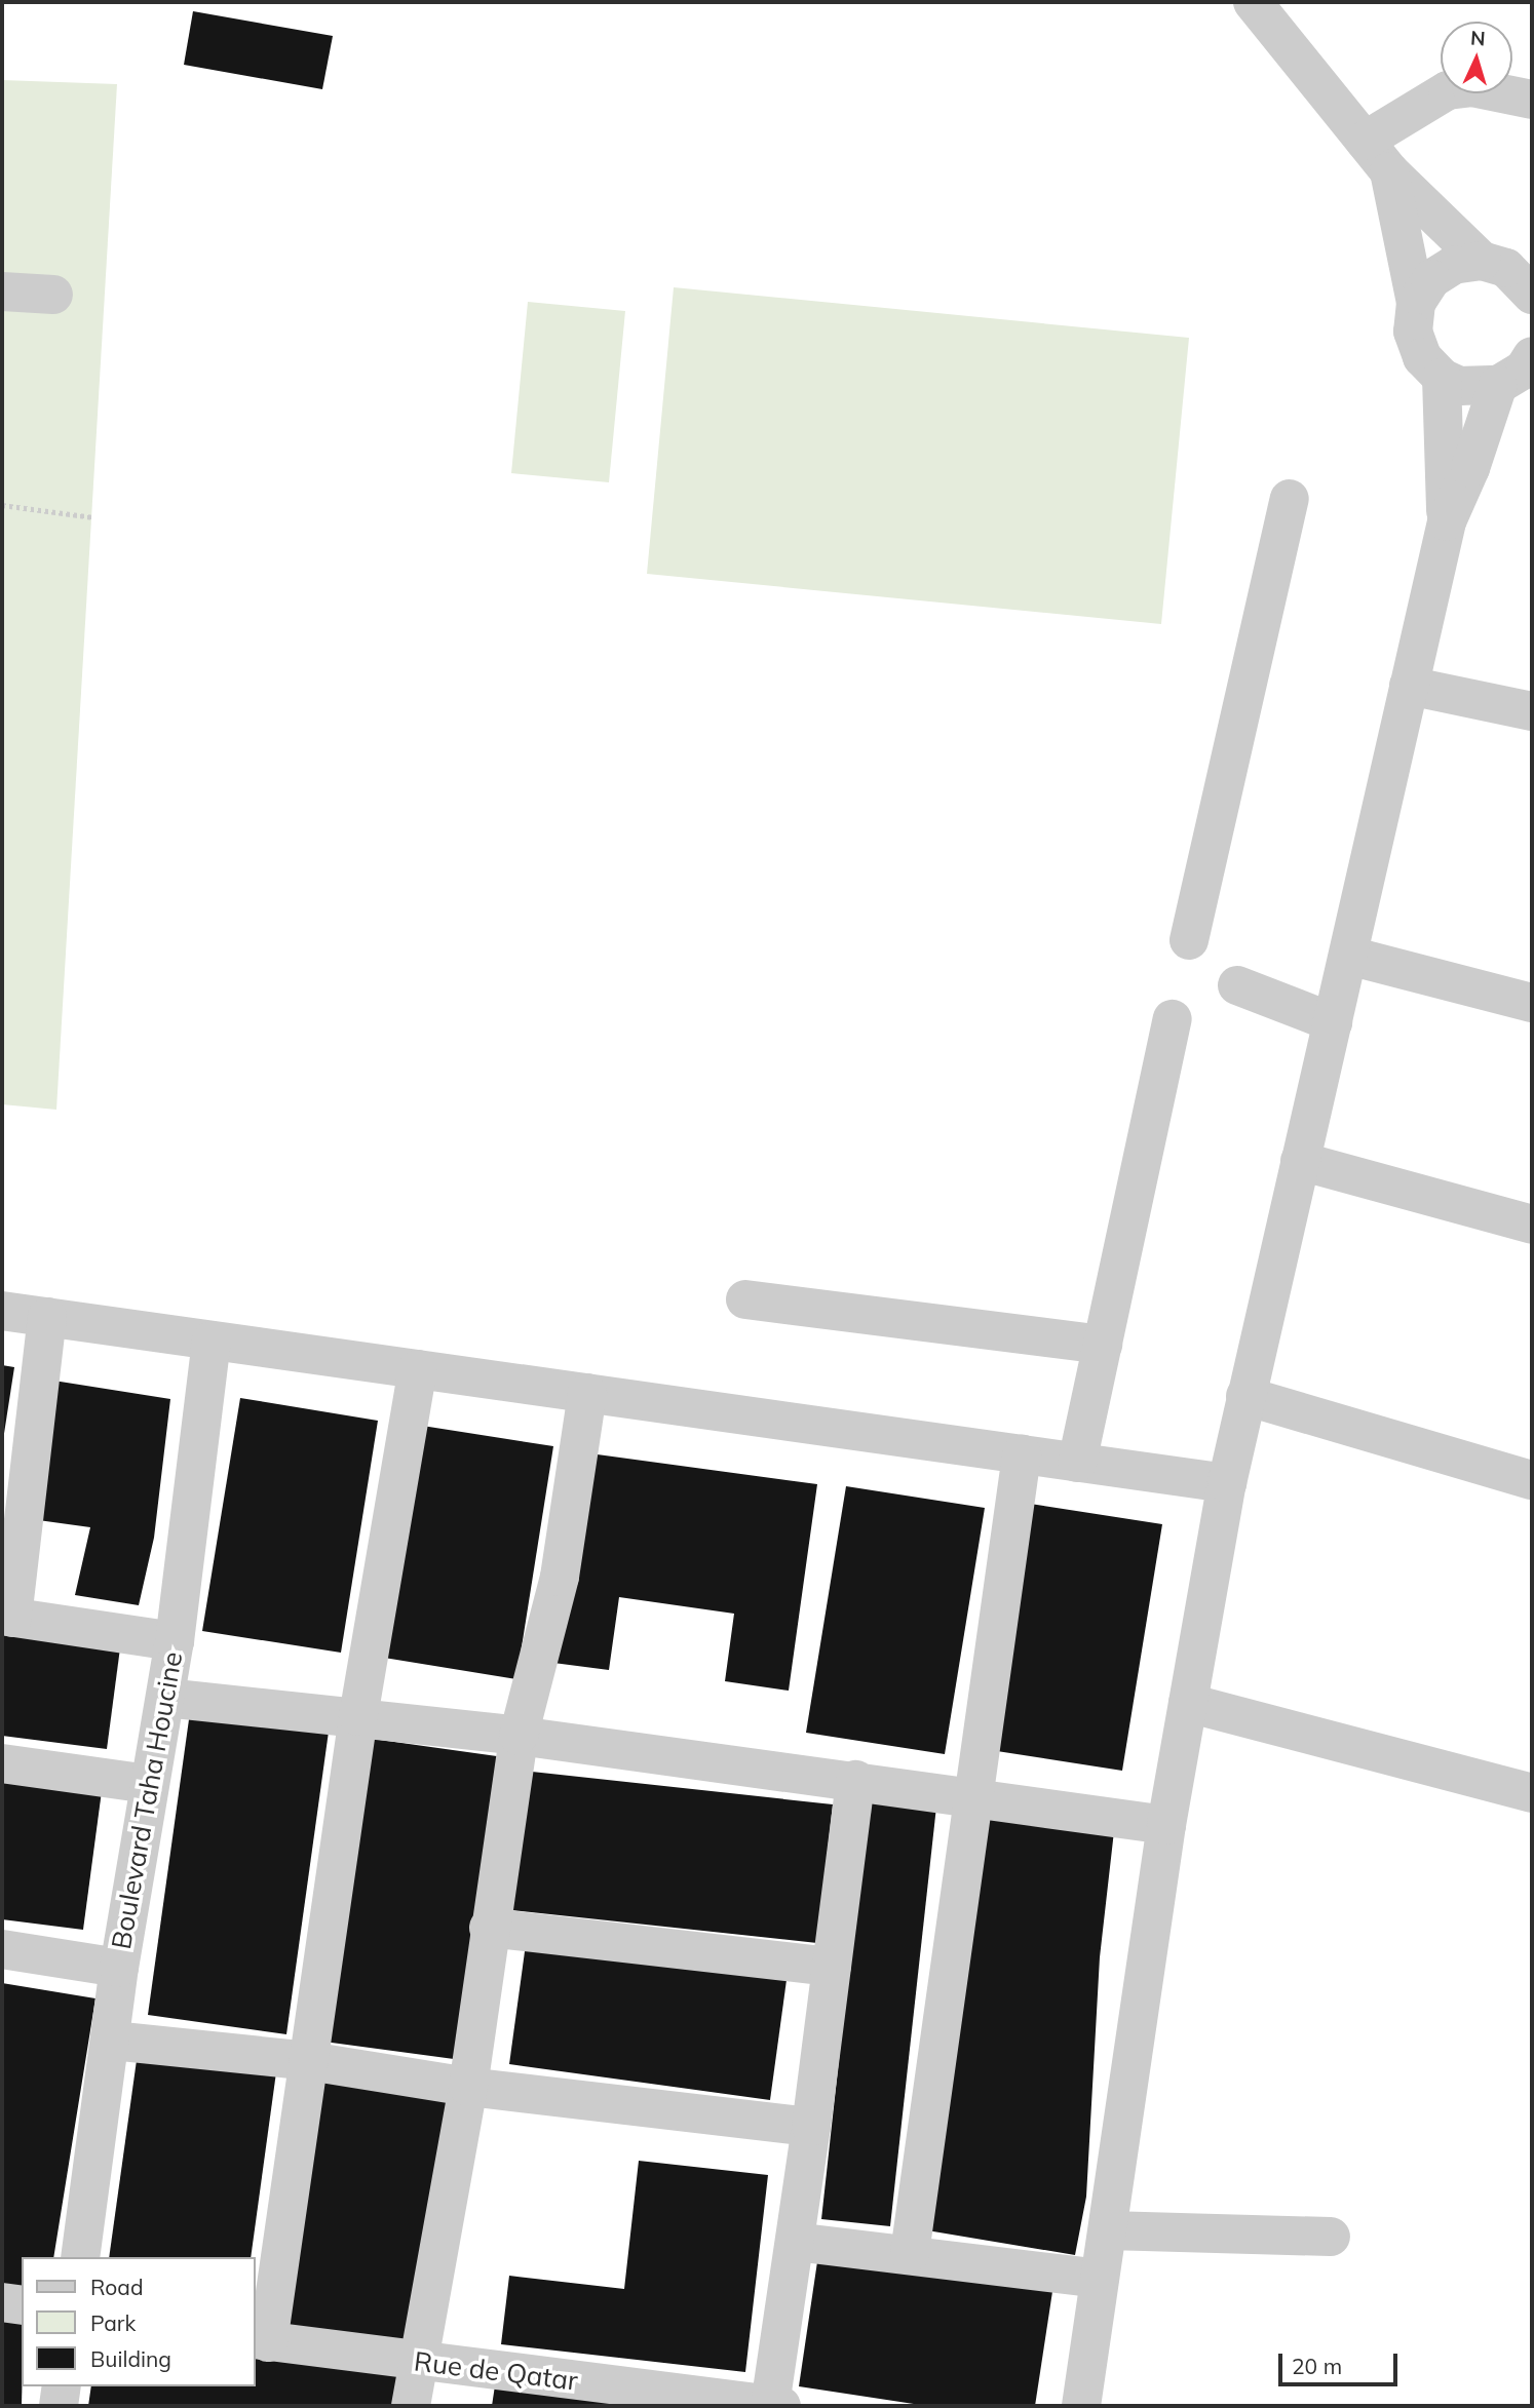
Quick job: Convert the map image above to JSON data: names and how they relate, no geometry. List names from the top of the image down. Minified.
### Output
{"streets":{"street":["Boulevard Taha Houcine","Rue de Qatar"]},"legend":["Road","Park","Building"],"scale_bar":"20 m","north":"top"}
